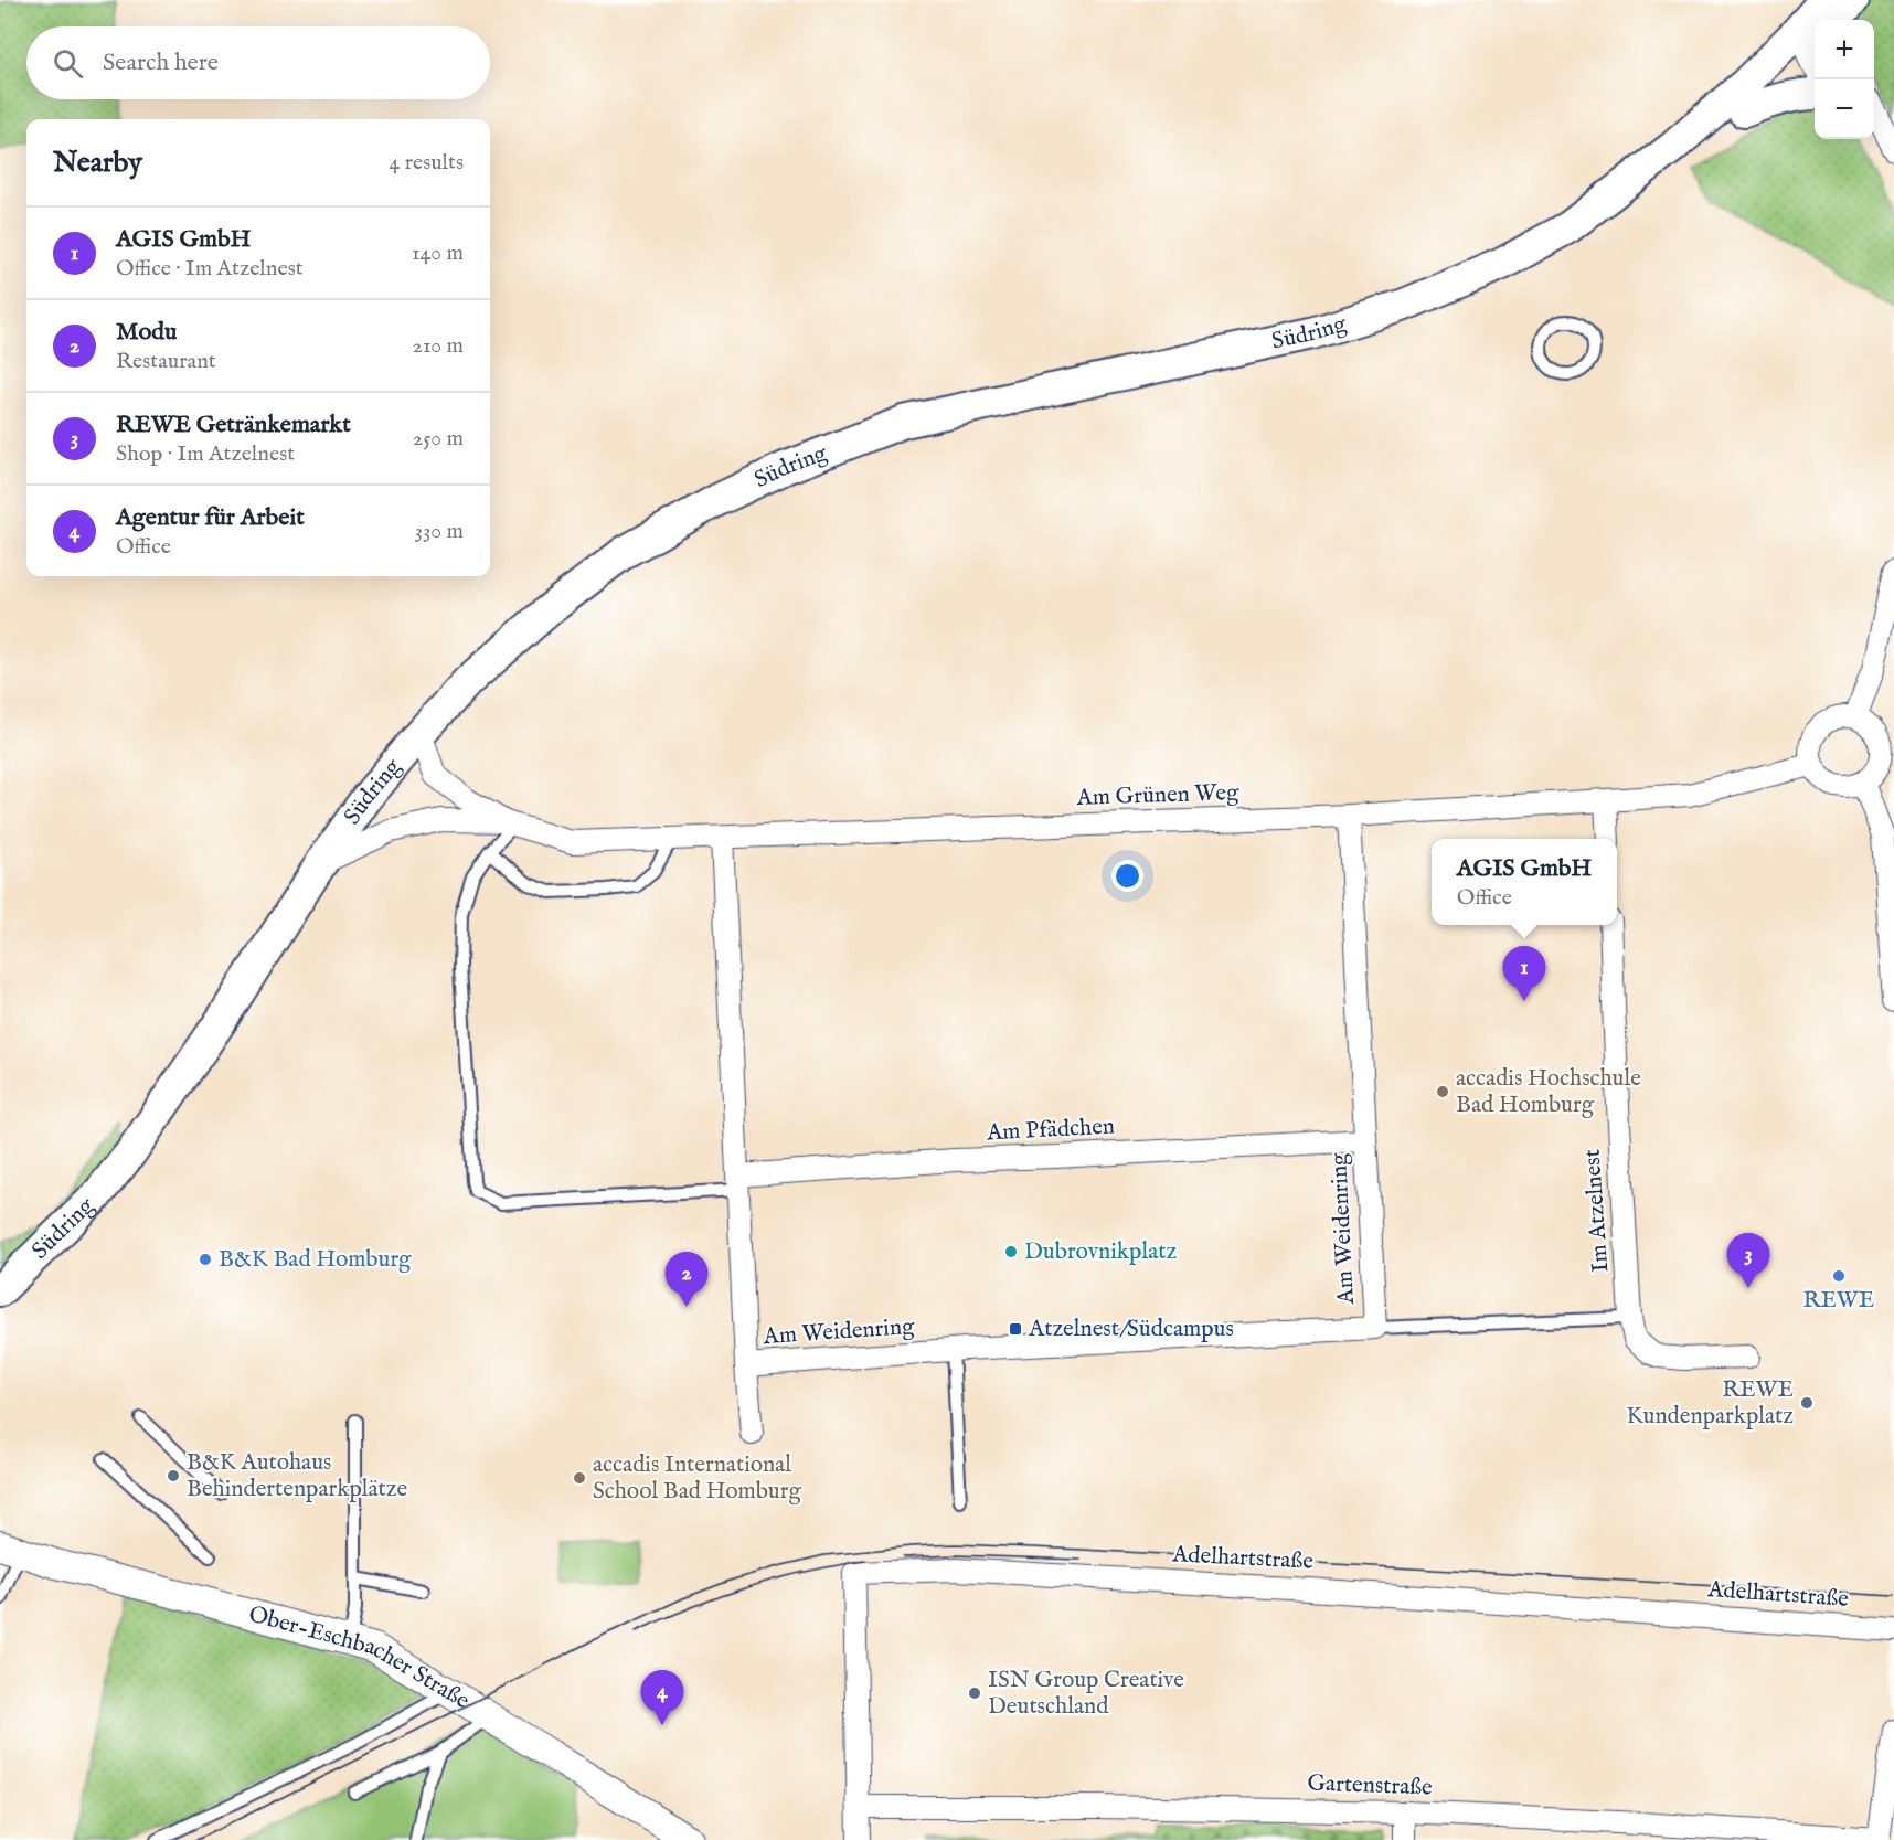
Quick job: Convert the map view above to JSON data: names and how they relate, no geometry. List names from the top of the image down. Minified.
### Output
{"streets":{"main road":["Südring"],"street":["Am Grünen Weg","Am Pfädchen","Im Atzelnest","Am Weidenring","Adelhartstraße","Ober-Eschbacher Straße","Gartenstraße"]},"crossings":[["Südring","Am Grünen Weg"],["Am Grünen Weg","Am Weidenring"],["Am Pfädchen","Am Weidenring"],["Adelhartstraße","Gartenstraße"]],"places":{"other":["accadis Hochschule Bad Homburg","Dubrovnikplatz","B&K Bad Homburg","REWE","REWE Kundenparkplatz","B&K Autohaus Behindertenparkplätze","accadis International School Bad Homburg","ISN Group Creative Deutschland"],"transit":["Atzelnest/Südcampus"]},"page":{"map_buttons":["+","−"],"search":"Search here","heading":["Nearby","4 results"],"list":[{"mark":"1","name":"AGIS GmbH","note":"Office · Im Atzelnest","value":"140 m"},{"mark":"2","name":"Modu","note":"Restaurant","value":"210 m"},{"mark":"3","name":"REWE Getränkemarkt","note":"Shop · Im Atzelnest","value":"250 m"},{"mark":"4","name":"Agentur für Arbeit","note":"Office","value":"330 m"}],"popup":["AGIS GmbH","Office"],"pins":["1","3","2","4"]}}
